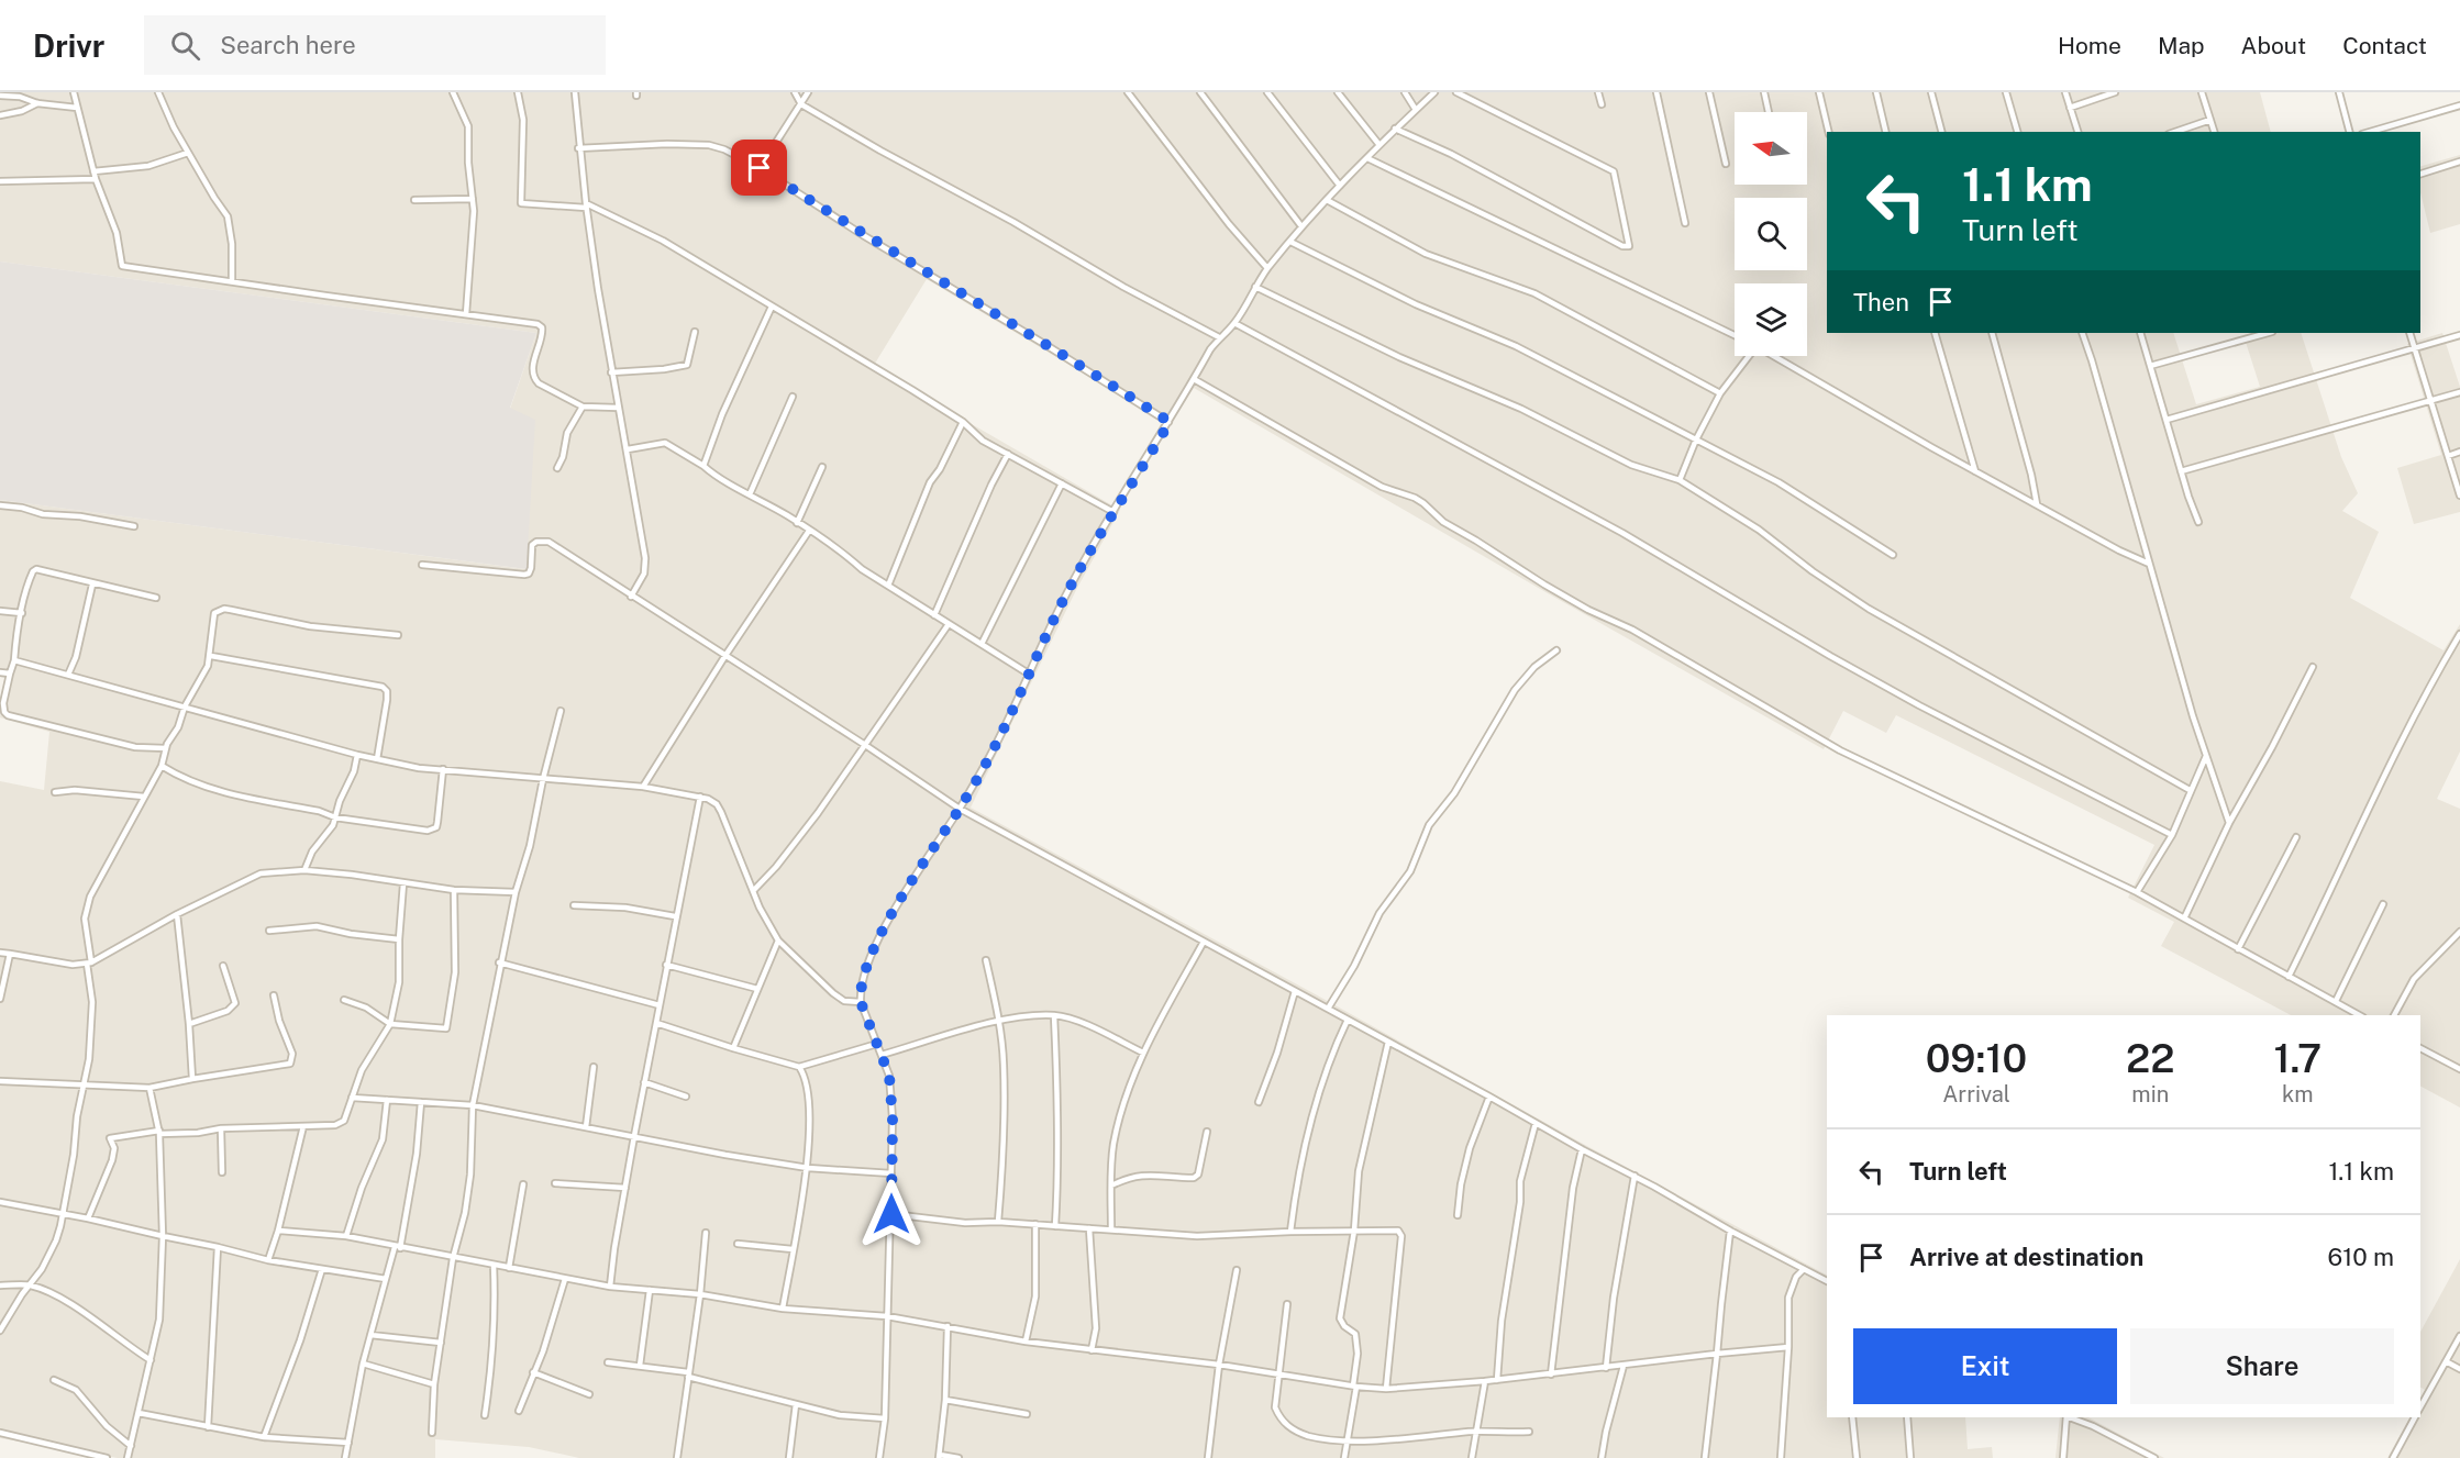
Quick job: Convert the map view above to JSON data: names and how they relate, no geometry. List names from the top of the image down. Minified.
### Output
{"north":"left","page":{"header":"Drivr","search":"Search here","nav":["Home","Map","About","Contact"],"turn":["1.1 km","Turn left"],"then":"Then","eta":["09:10","Arrival","22","min","1.7","km"],"list":[{"name":"Turn left","value":"1.1 km"},{"name":"Arrive at destination","value":"610 m"}],"buttons":["Exit","Share"]}}
